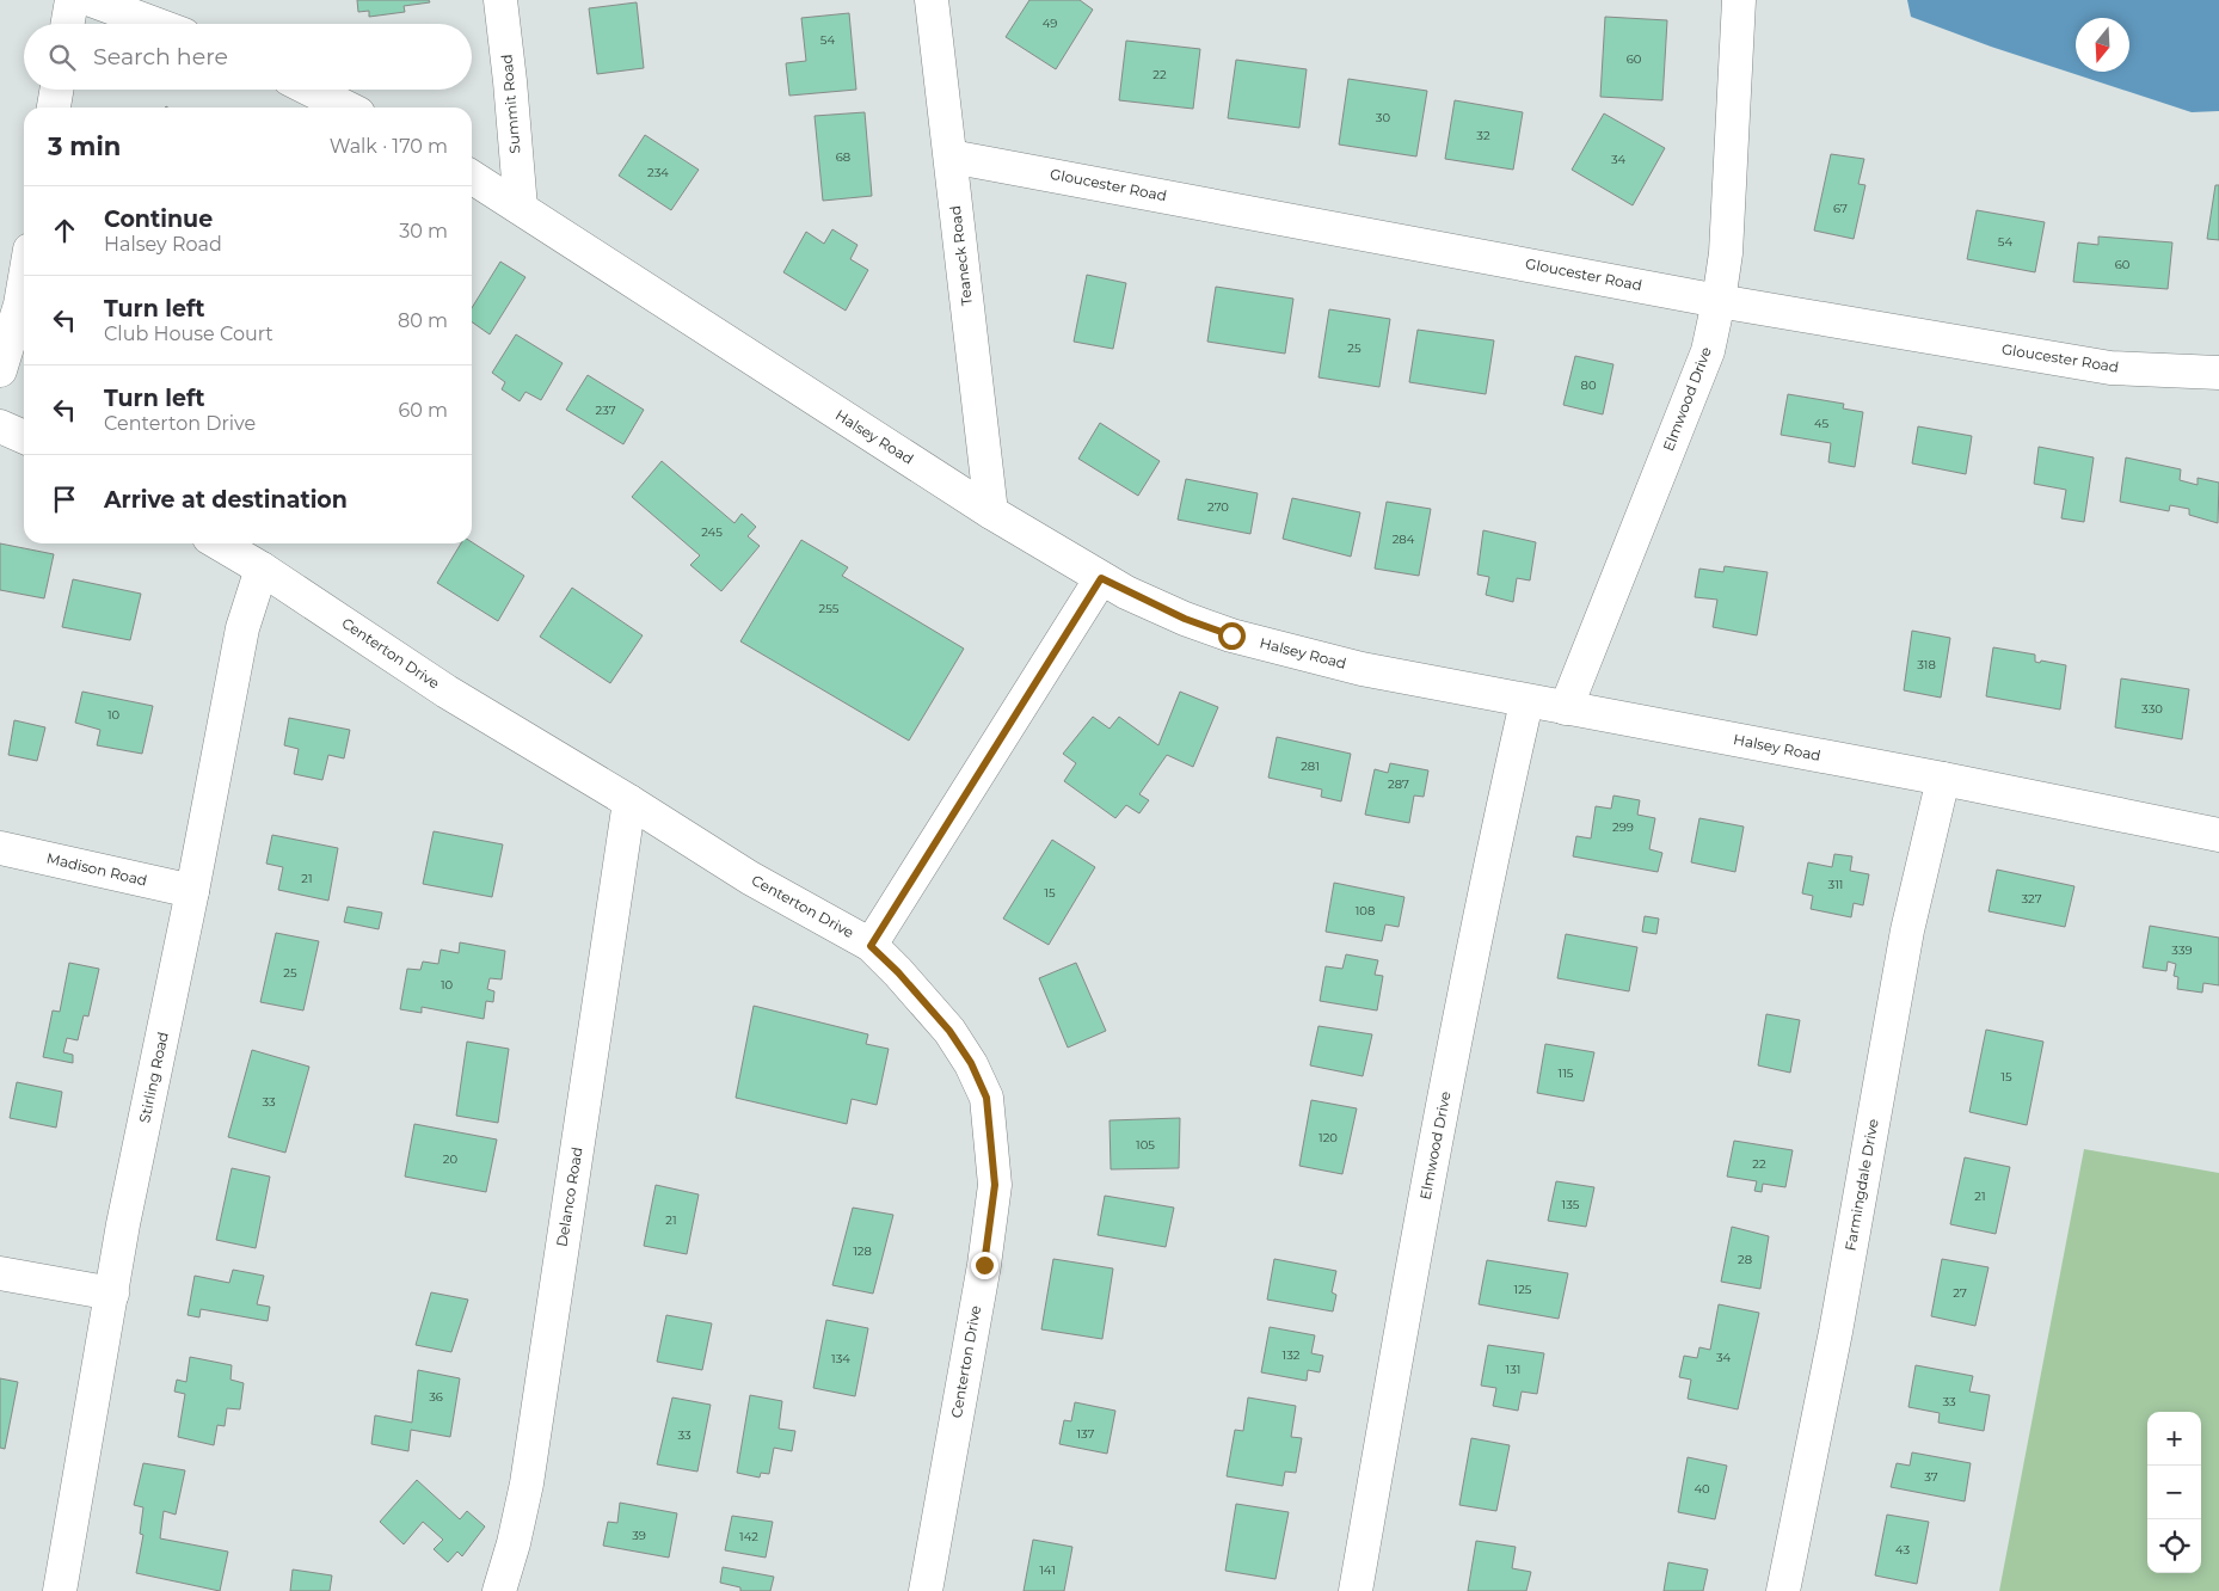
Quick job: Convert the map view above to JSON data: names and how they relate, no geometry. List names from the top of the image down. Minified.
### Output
{"streets":{"street":["Summit Road","Gloucester Road","Teaneck Road","Elmwood Drive","Halsey Road","Centerton Drive","Madison Road","Stirling Road","Farmingdale Drive","Delanco Road"]},"crossings":[["Summit Road","Halsey Road"],["Gloucester Road","Teaneck Road"],["Gloucester Road","Elmwood Drive"],["Teaneck Road","Halsey Road"],["Elmwood Drive","Halsey Road"],["Halsey Road","Farmingdale Drive"],["Centerton Drive","Stirling Road"],["Centerton Drive","Delanco Road"],["Madison Road","Stirling Road"]],"house_numbers":["49","54","60","22","30","32","68","34","234","67","54","60","25","80","237","45","270","245","284","255","318","330","10","281","287","299","21","311","15","327","108","339","25","10","115","15","33","120","105","20","22","21","135","21","128","28","125","27","132","34","134","131","36","33","137","33","37","40","39","142","43","141"],"north":"bottom","page":{"search":"Search here","heading":["3 min","Walk · 170 m"],"list":[["Continue","Halsey Road","30 m"],["Turn left","Club House Court","80 m"],["Turn left","Centerton Drive","60 m"],"Arrive at destination"],"map_buttons":["+","−"]}}
